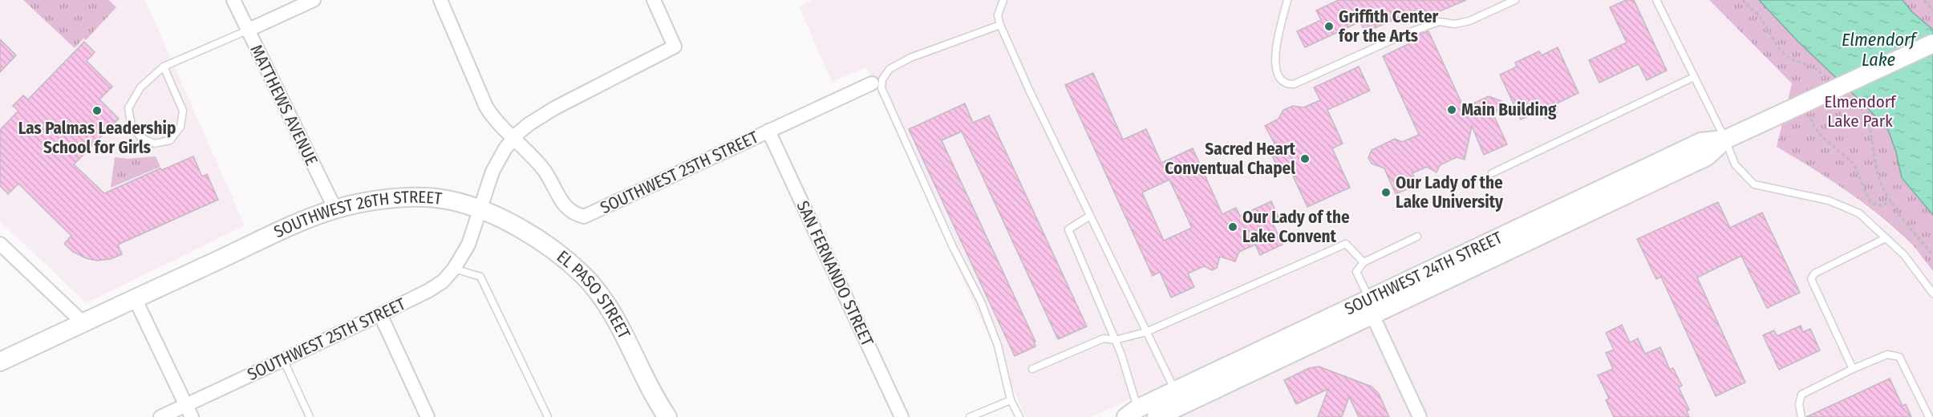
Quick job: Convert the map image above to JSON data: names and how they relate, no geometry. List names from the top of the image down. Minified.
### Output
{"streets":{"main road":["SOUTHWEST 26TH STREET","SOUTHWEST 24TH STREET","EL PASO STREET"],"street":["MATTHEWS AVENUE","SOUTHWEST 25TH STREET","SAN FERNANDO STREET"]},"crossings":[["MATTHEWS AVENUE","SOUTHWEST 26TH STREET"],["SOUTHWEST 25TH STREET","SOUTHWEST 26TH STREET"],["SOUTHWEST 25TH STREET","SAN FERNANDO STREET"],["SOUTHWEST 25TH STREET","EL PASO STREET"],["SOUTHWEST 26TH STREET","EL PASO STREET"]],"water":["Elmendorf Lake"],"parks":["Elmendorf Lake Park"],"places":["Griffith Center for the Arts","Main Building","Las Palmas Leadership School for Girls","Sacred Heart Conventual Chapel","Our Lady of the Lake University","Our Lady of the Lake Convent"]}
